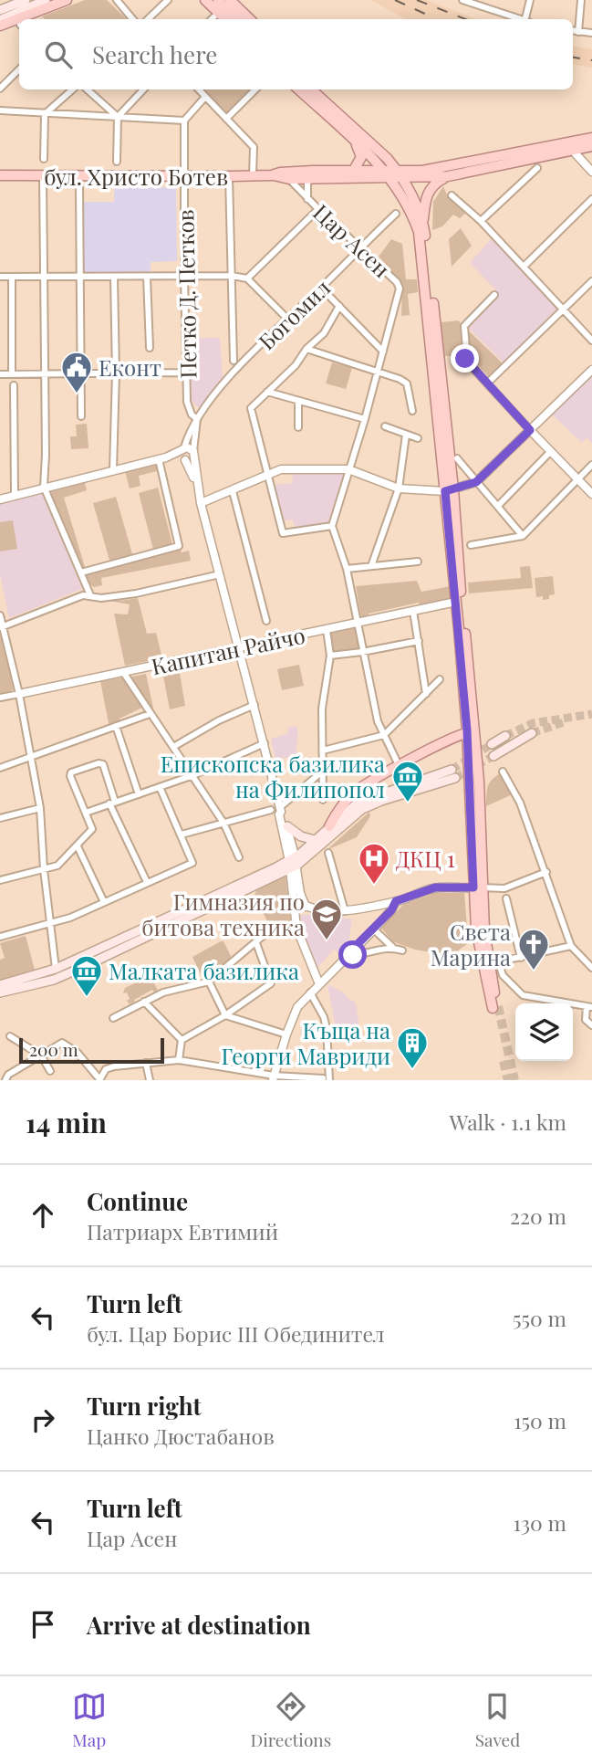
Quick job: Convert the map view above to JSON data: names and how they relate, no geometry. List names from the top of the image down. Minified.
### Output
{"streets":{"main road":["бул. Христо Ботев"],"street":["Цар Асен","Петко Д. Петков","Богомил","Капитан Райчо"]},"crossings":[["бул. Христо Ботев","Цар Асен"],["бул. Христо Ботев","Петко Д. Петков"],["Цар Асен","Богомил"],["Петко Д. Петков","Богомил"]],"places":{"public building":["Еконт"],"museum":["Епископска базилика на Филипопол","Малката базилика"],"hospital":["ДКЦ 1"],"school or university":["Гимназия по битова техника"],"church":["Света Марина"],"building":["Къща на Георги Мавриди"]},"scale_bar":"200 m","page":{"search":"Search here","scale":"200 m","heading":["14 min","Walk · 1.1 km"],"list":[["Continue","Патриарх Евтимий","220 m"],["Turn left","бул. Цар Борис III Обединител","550 m"],["Turn right","Цанко Дюстабанов","150 m"],["Turn left","Цар Асен","130 m"],"Arrive at destination"],"nav":["Map","Directions","Saved"]}}
